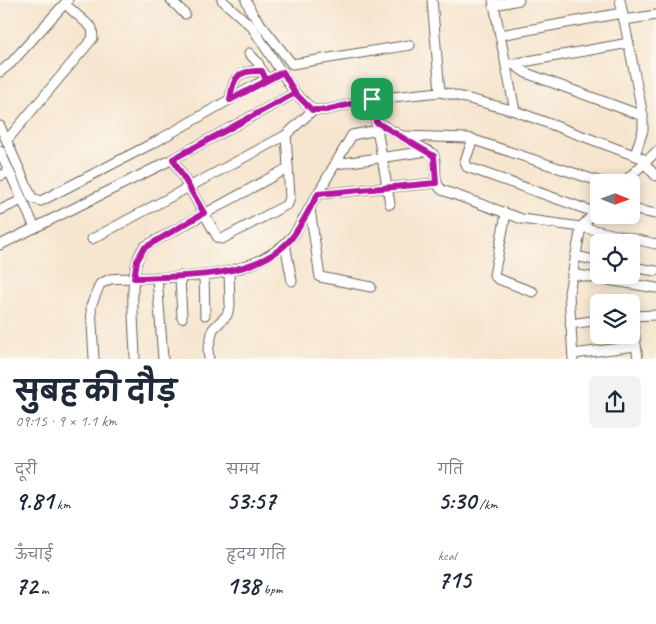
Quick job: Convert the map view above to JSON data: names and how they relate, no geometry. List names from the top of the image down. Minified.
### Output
{"north":"right","page":{"heading":["सुबह की दौड़","09:15 · 9 × 1.1 km"],"stats":[["दूरी","9.81 km"],["समय","53:57"],["गति","5:30 /km"],["ऊँचाई","72 m"],["हृदय गति","138 bpm"],["kcal","715"]]}}
